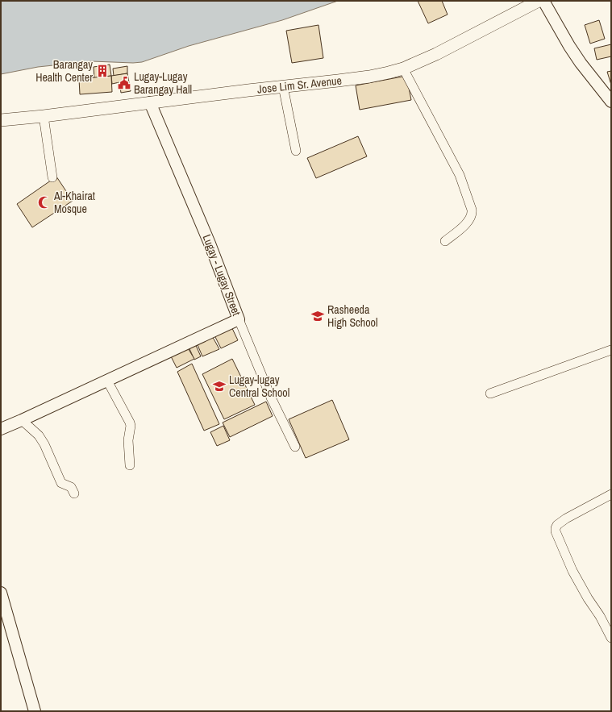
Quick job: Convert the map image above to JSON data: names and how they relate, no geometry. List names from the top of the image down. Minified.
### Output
{"streets":{"main road":["Jose Lim Sr. Avenue"],"street":["Lugay - Lugay Street"]},"crossings":[["Jose Lim Sr. Avenue","Lugay - Lugay Street"]],"places":{"building":["Barangay Health Center"],"public building":["Lugay-Lugay Barangay Hall"],"mosque":["Al-Khairat Mosque"],"school or university":["Rasheeda High School","Lugay-lugay Central School"]}}
